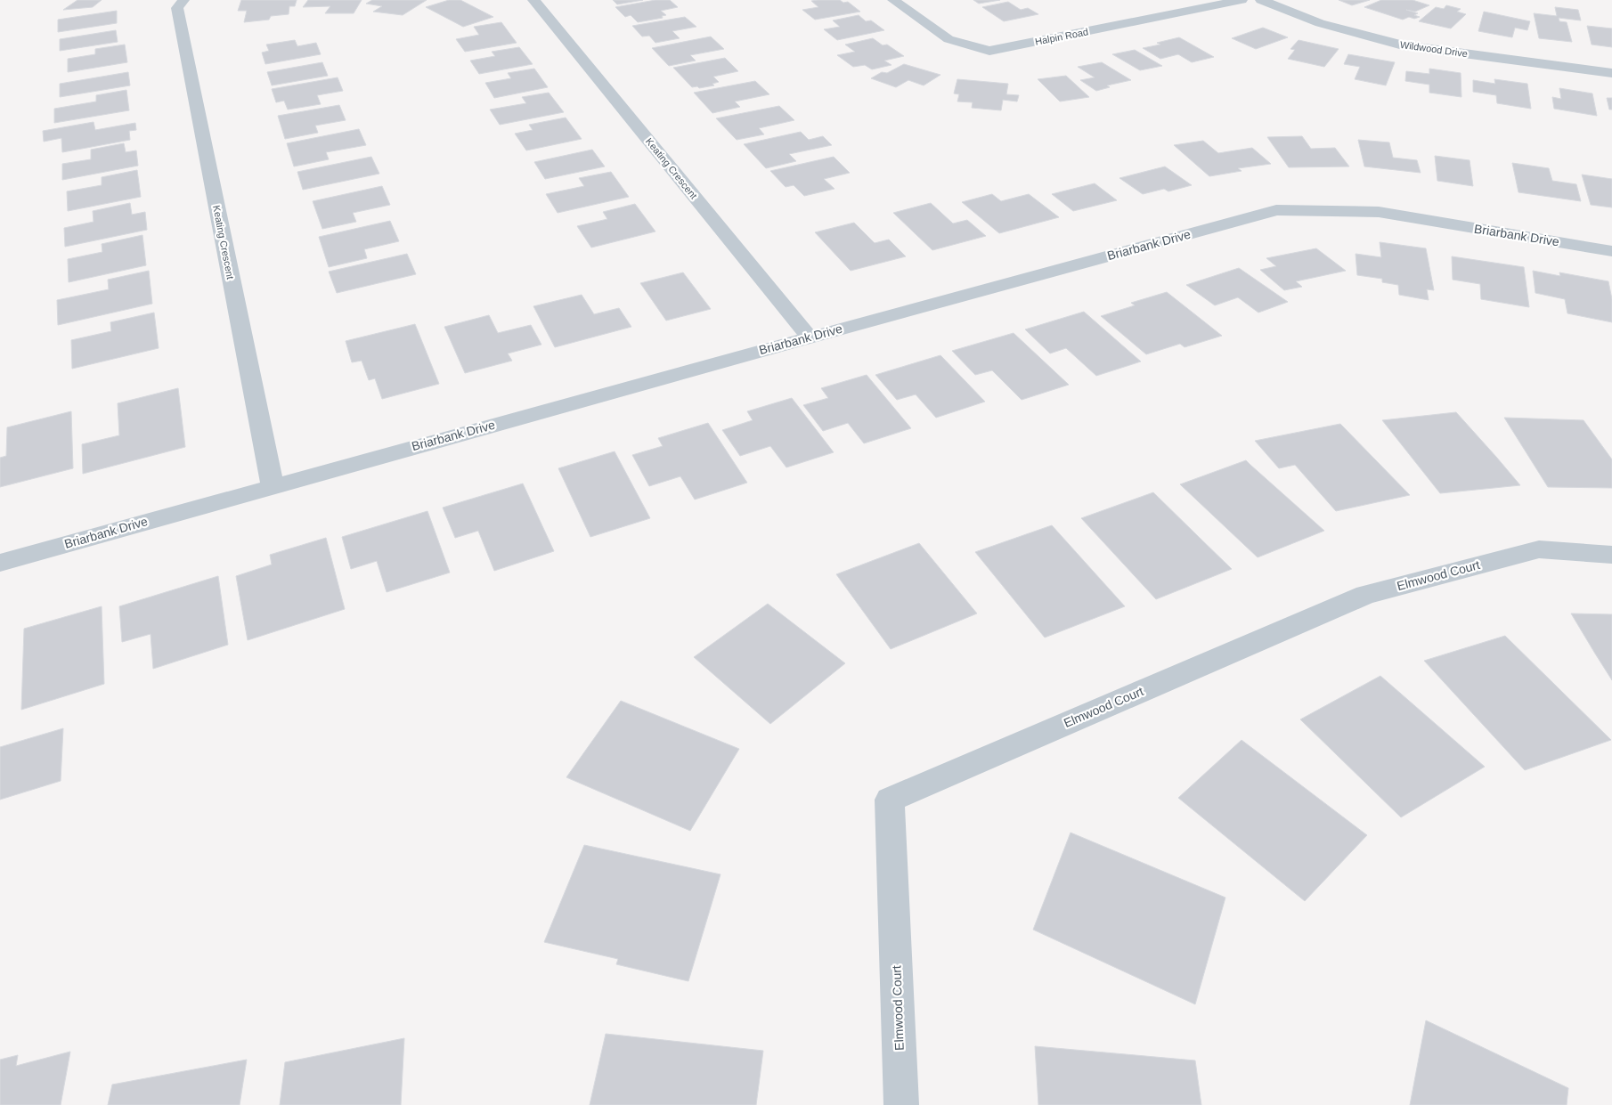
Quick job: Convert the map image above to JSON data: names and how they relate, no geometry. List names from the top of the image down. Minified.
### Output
{"streets":{"street":["Halpin Road","Wildwood Drive","Keating Crescent","Briarbank Drive","Elmwood Court"]},"crossings":[["Keating Crescent","Briarbank Drive"]]}
